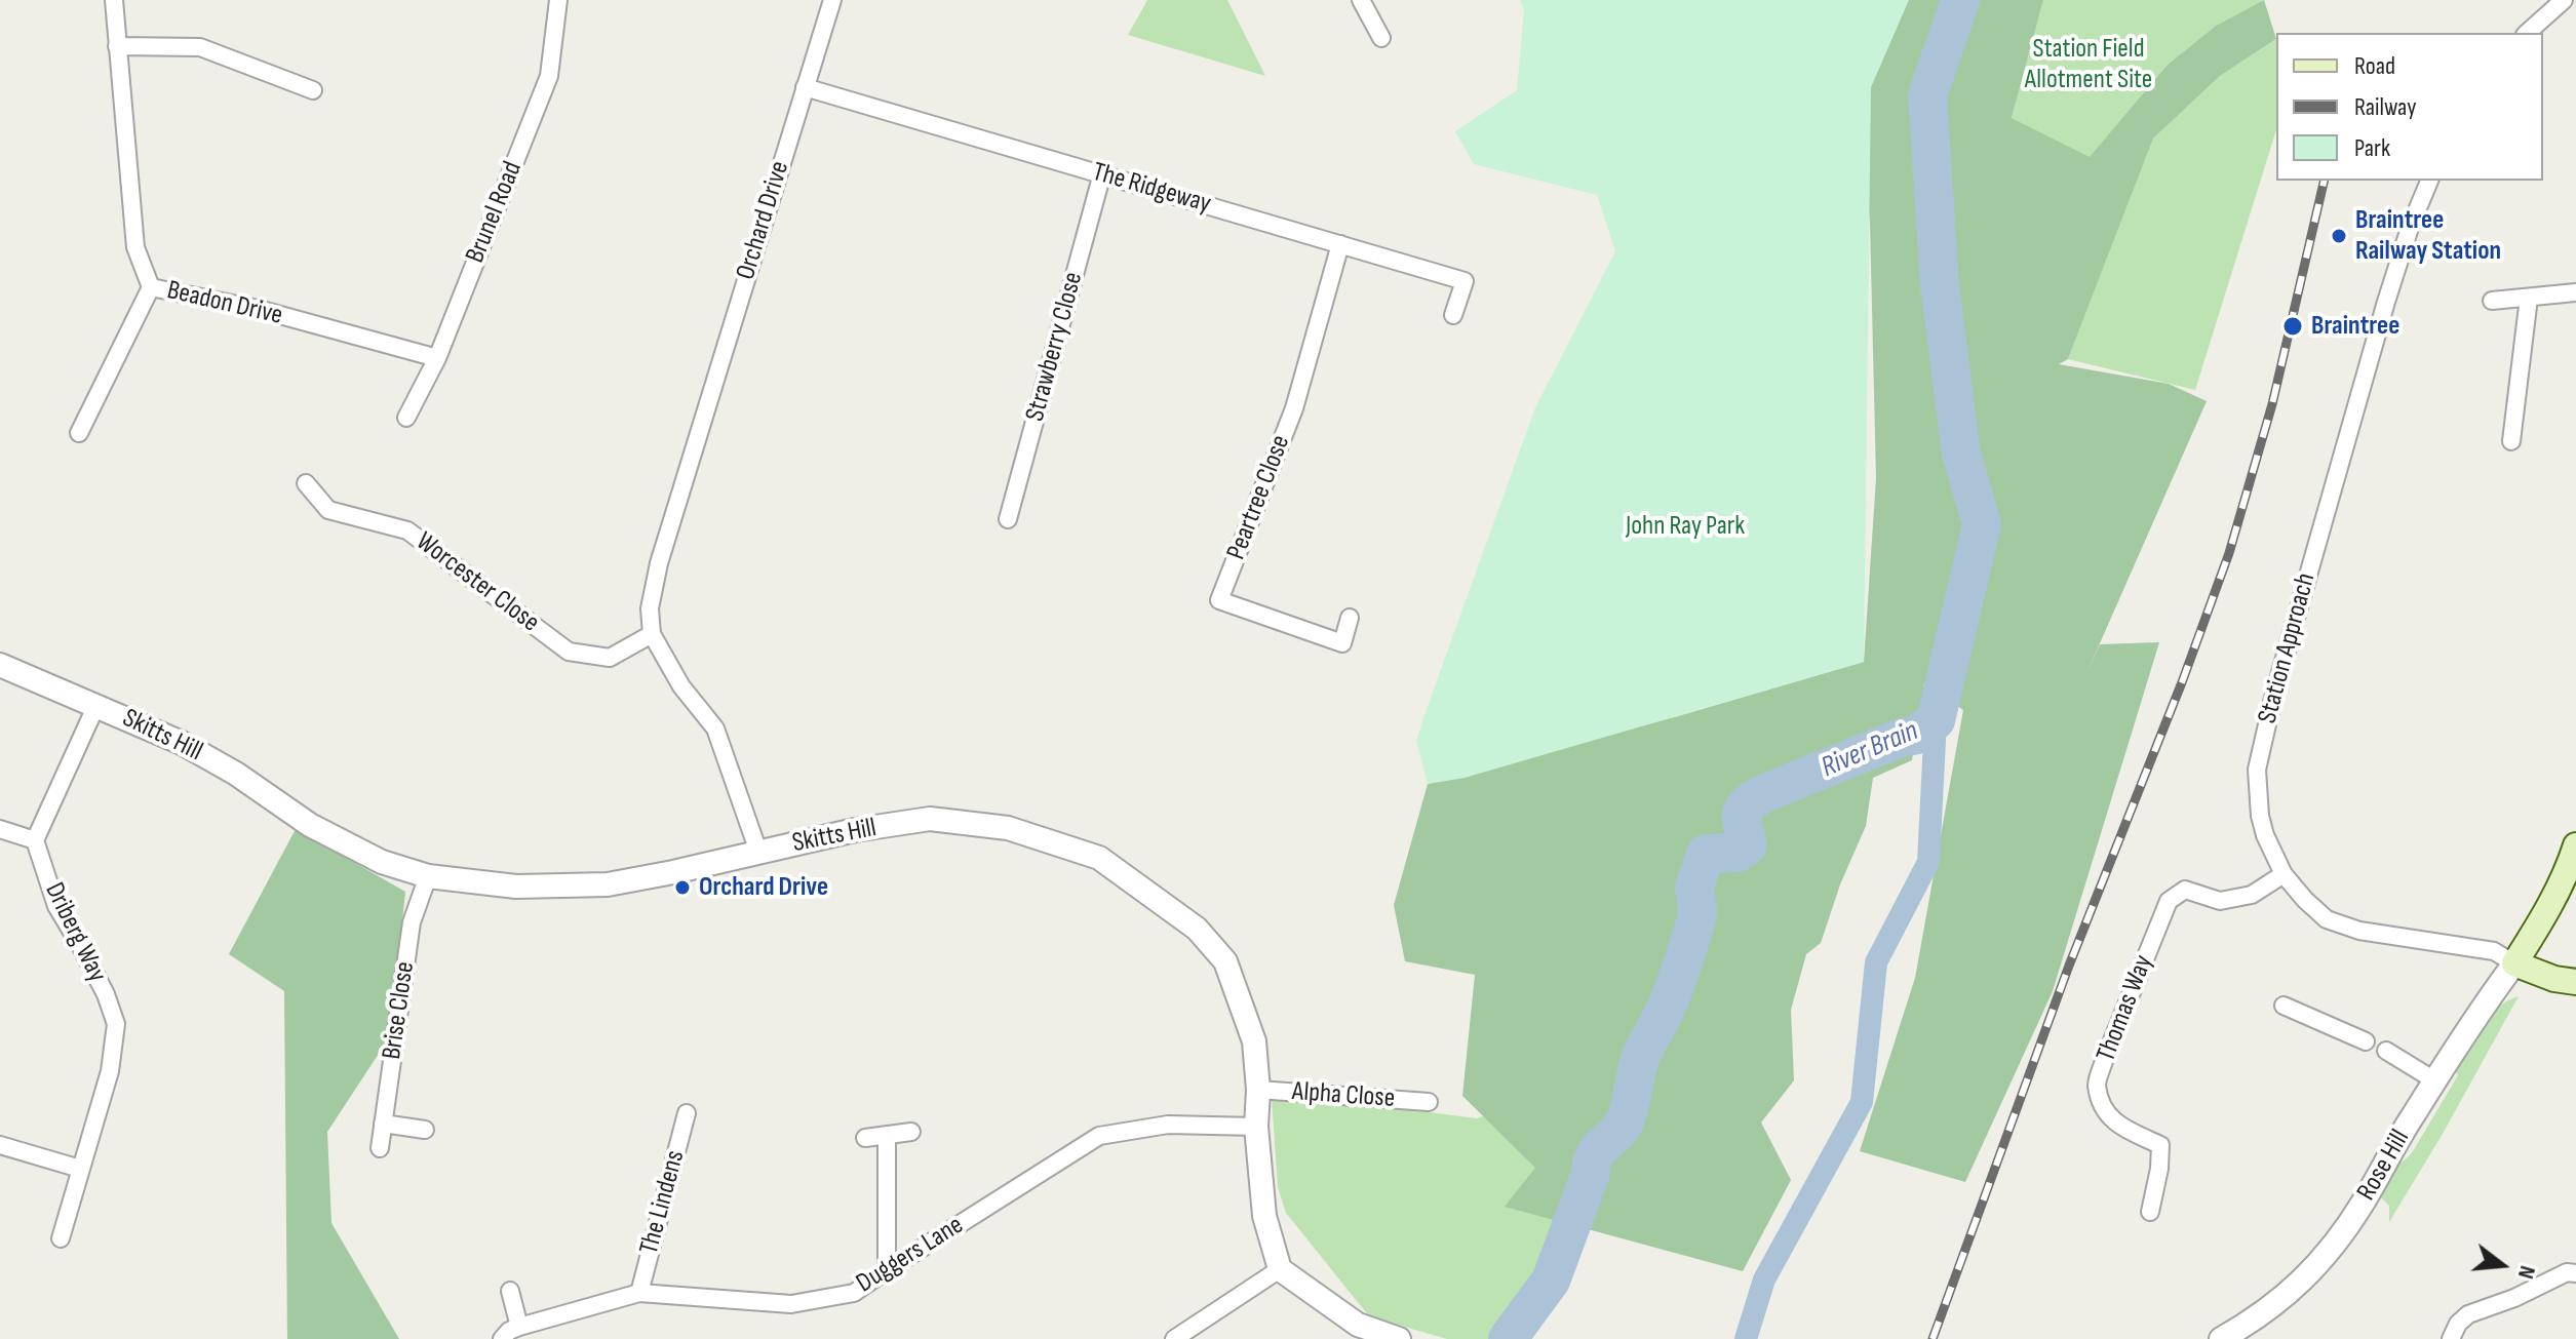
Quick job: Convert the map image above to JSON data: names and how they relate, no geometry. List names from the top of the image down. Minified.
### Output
{"streets":{"street":["The Ridgeway","Brunel Road","Orchard Drive","Beadon Drive","Strawberry Close","Peartree Close","Worcester Close","Station Approach","Skitts Hill","Driberg Way","Thomas Way","Brise Close","Alpha Close","Rose Hill","The Lindens","Duggers Lane"]},"crossings":[["The Ridgeway","Orchard Drive"],["The Ridgeway","Strawberry Close"],["The Ridgeway","Peartree Close"],["Brunel Road","Beadon Drive"],["Orchard Drive","Worcester Close"],["Station Approach","Thomas Way"],["Station Approach","Rose Hill"],["Skitts Hill","Brise Close"],["Skitts Hill","Alpha Close"],["Skitts Hill","Duggers Lane"],["The Lindens","Duggers Lane"]],"water":["River Brain"],"parks":["Station Field Allotment Site","John Ray Park"],"places":["Braintree Railway Station","Braintree","Orchard Drive"],"legend":["Road","Railway","Park"],"north":"right"}
